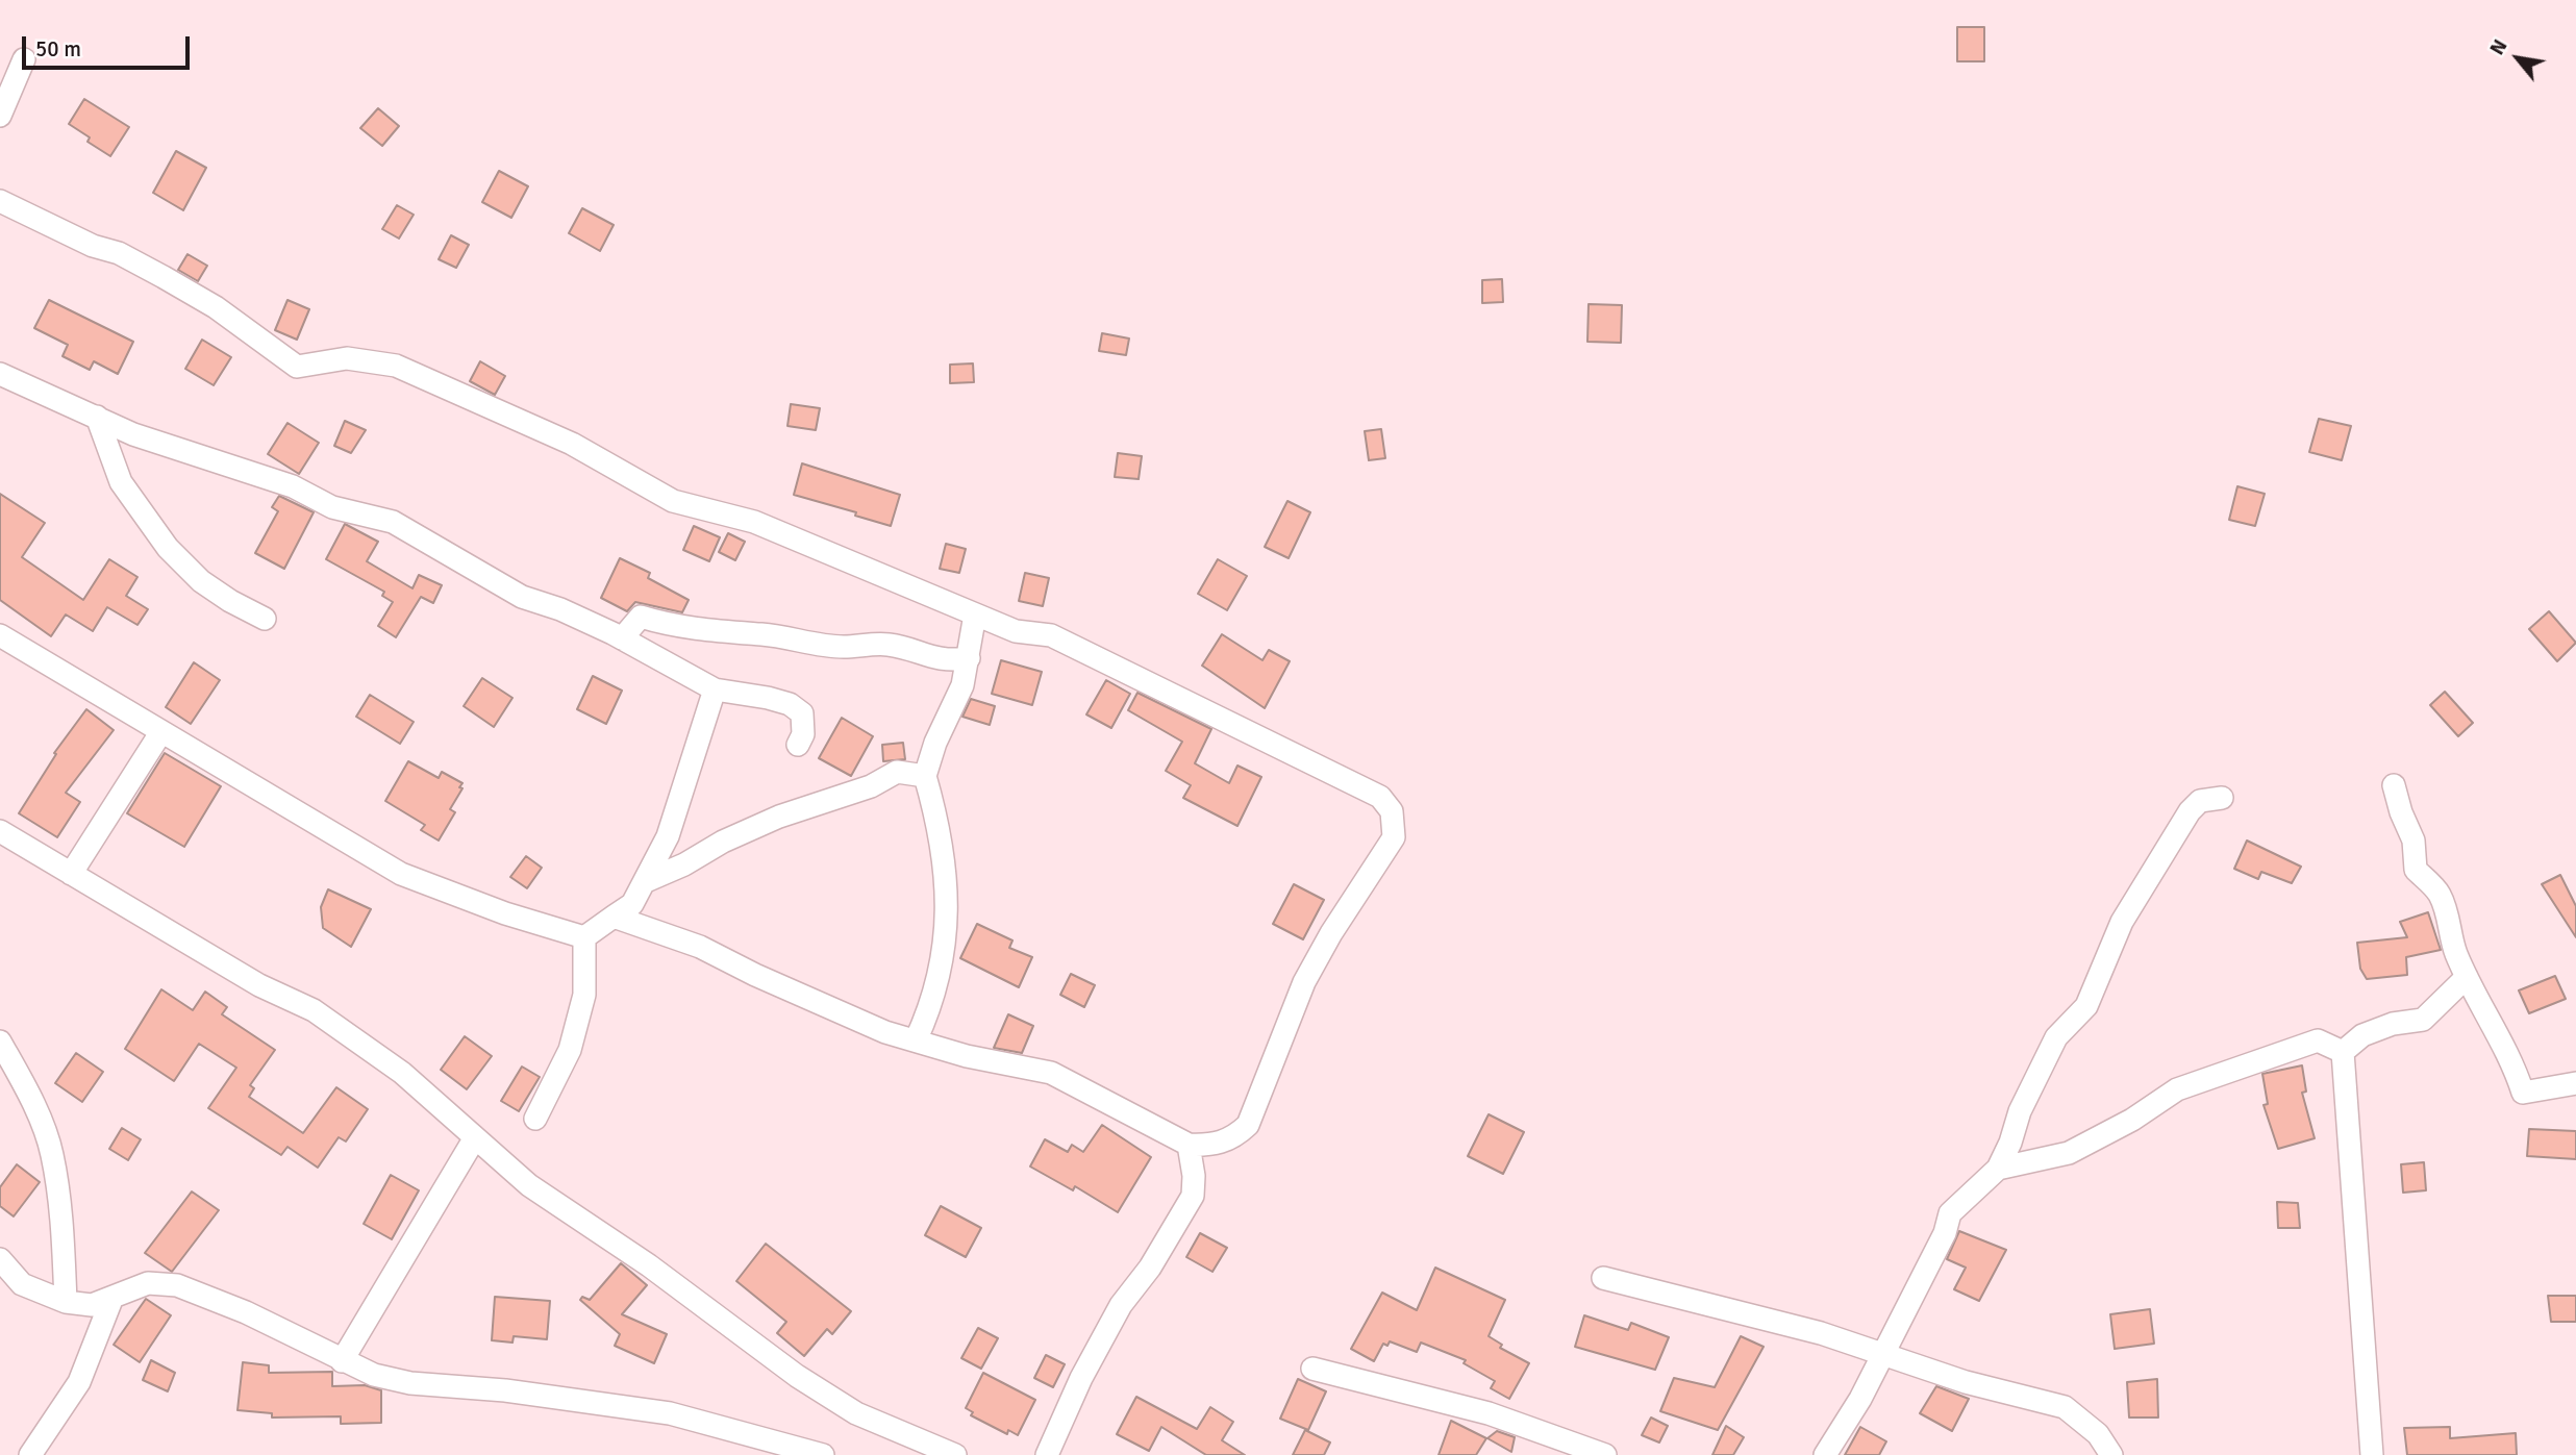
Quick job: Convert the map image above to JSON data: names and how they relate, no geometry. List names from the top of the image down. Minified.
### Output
{"scale_bar":"50 m","north":"top left"}
